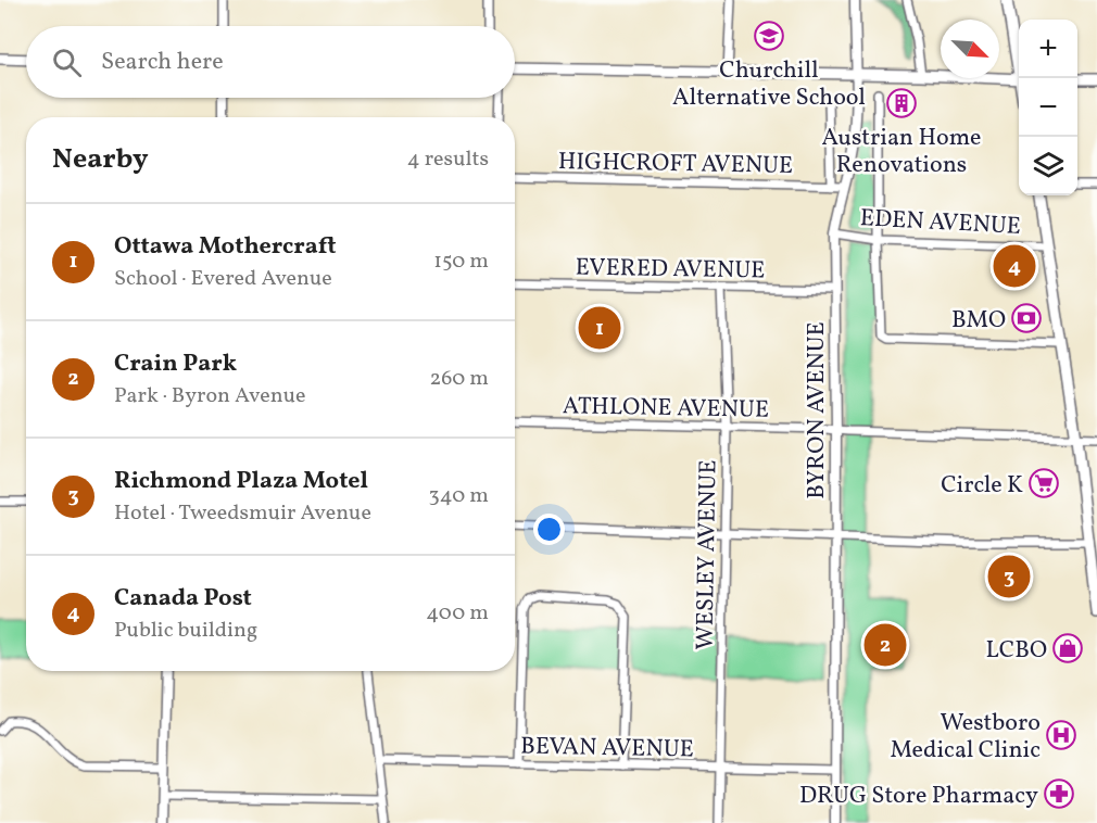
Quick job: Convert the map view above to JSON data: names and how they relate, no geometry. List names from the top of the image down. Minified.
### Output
{"streets":{"street":["HIGHCROFT AVENUE","EDEN AVENUE","EVERED AVENUE","ATHLONE AVENUE","BYRON AVENUE","WESLEY AVENUE","BEVAN AVENUE"]},"crossings":[["HIGHCROFT AVENUE","BYRON AVENUE"],["EDEN AVENUE","BYRON AVENUE"],["EVERED AVENUE","BYRON AVENUE"],["EVERED AVENUE","WESLEY AVENUE"],["ATHLONE AVENUE","BYRON AVENUE"],["ATHLONE AVENUE","WESLEY AVENUE"],["BYRON AVENUE","BEVAN AVENUE"],["WESLEY AVENUE","BEVAN AVENUE"]],"places":{"school or university":["Churchill Alternative School"],"building":["Austrian Home Renovations"],"bank":["BMO"],"supermarket":["Circle K"],"shop":["LCBO"],"hospital":["Westboro Medical Clinic"],"pharmacy":["DRUG Store Pharmacy"]},"north":"bottom right","page":{"map_buttons":["+","−"],"search":"Search here","heading":["Nearby","4 results"],"list":[{"mark":"1","name":"Ottawa Mothercraft","note":"School · Evered Avenue","value":"150 m"},{"mark":"2","name":"Crain Park","note":"Park · Byron Avenue","value":"260 m"},{"mark":"3","name":"Richmond Plaza Motel","note":"Hotel · Tweedsmuir Avenue","value":"340 m"},{"mark":"4","name":"Canada Post","note":"Public building","value":"400 m"}],"pins":["4","1","3","2"]}}
